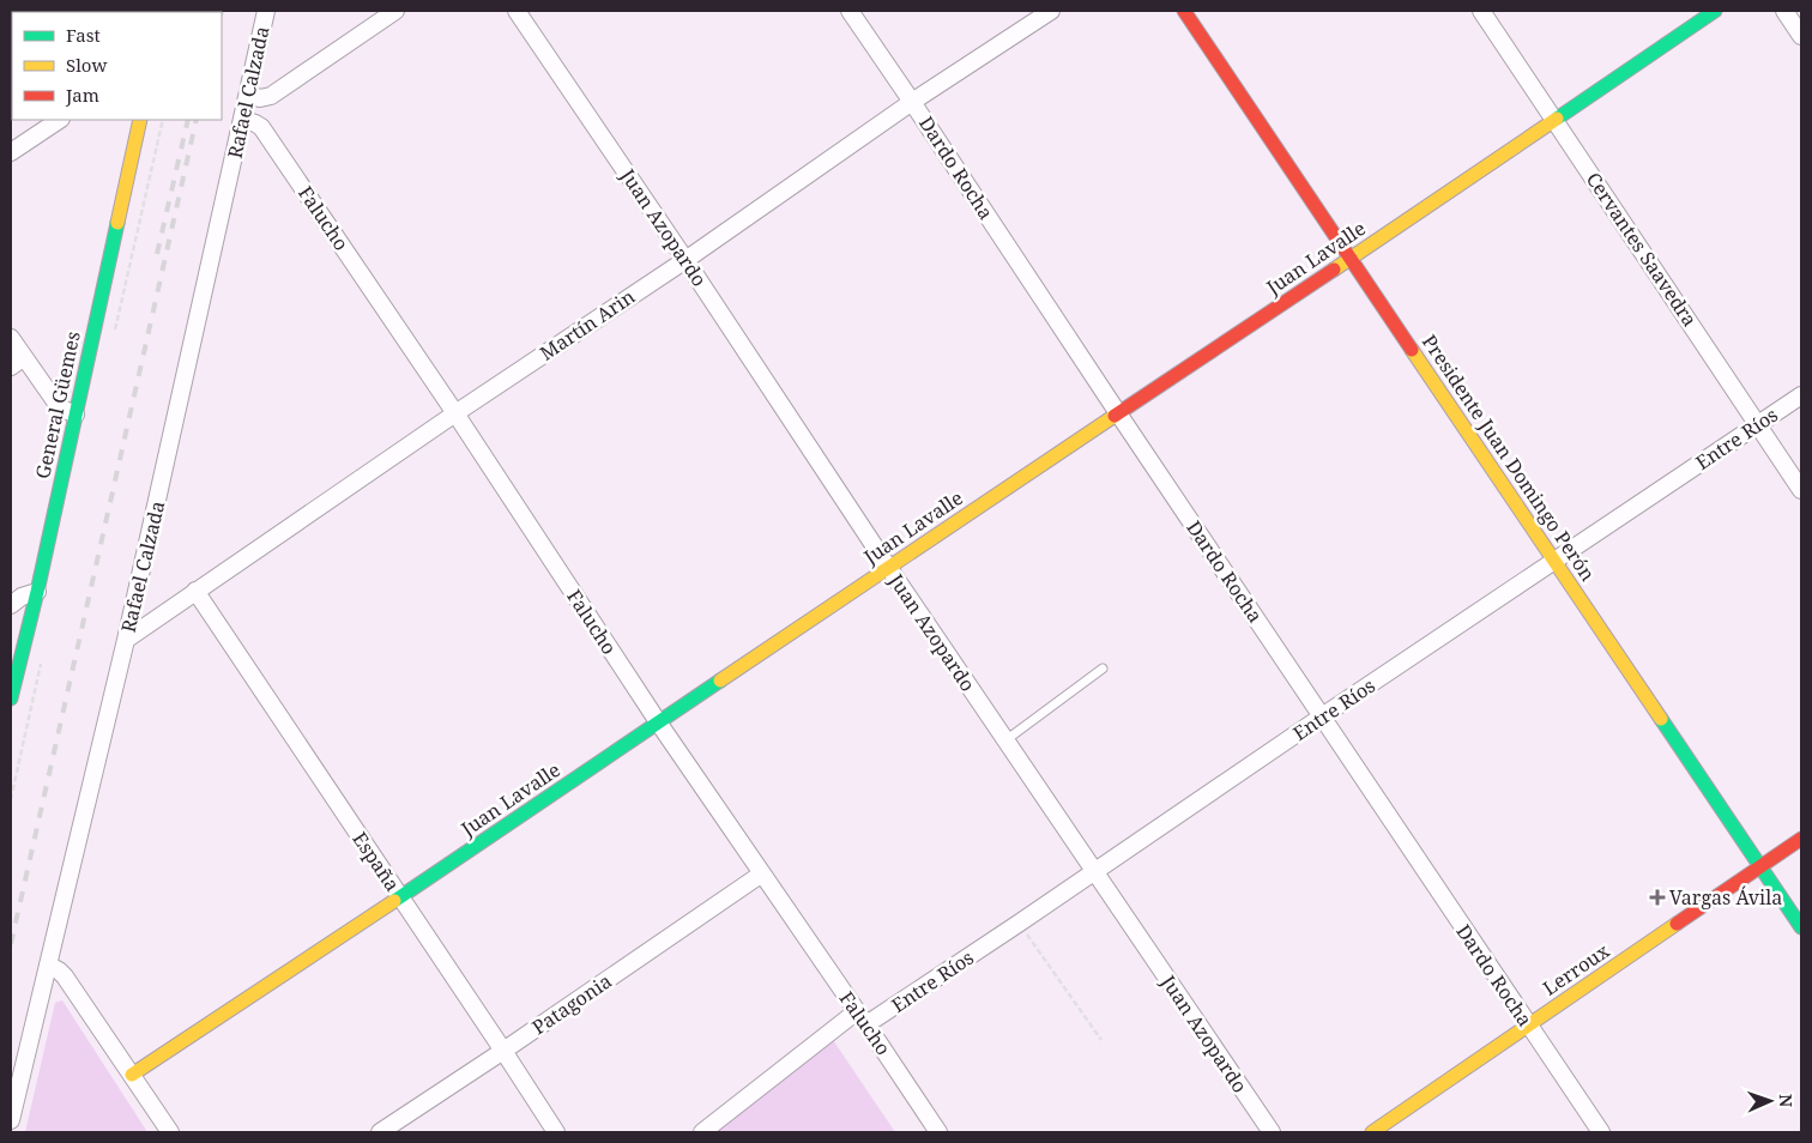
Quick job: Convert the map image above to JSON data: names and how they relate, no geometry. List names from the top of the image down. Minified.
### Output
{"streets":{"street":["Rafael Calzada","Dardo Rocha","Falucho","Juan Azopardo","Cervantes Saavedra","Juan Lavalle","Martín Arin","General Güemes","Entre Ríos","Presidente Juan Domingo Perón","España","Lerroux","Patagonia"]},"crossings":[["Rafael Calzada","Falucho"],["Rafael Calzada","Martín Arin"],["Dardo Rocha","Juan Lavalle"],["Dardo Rocha","Martín Arin"],["Dardo Rocha","Entre Ríos"],["Dardo Rocha","Lerroux"],["Falucho","Juan Lavalle"],["Falucho","Martín Arin"],["Falucho","Entre Ríos"],["Falucho","Patagonia"],["Juan Azopardo","Juan Lavalle"],["Juan Azopardo","Martín Arin"],["Juan Azopardo","Entre Ríos"],["Cervantes Saavedra","Juan Lavalle"],["Cervantes Saavedra","Entre Ríos"],["Juan Lavalle","Presidente Juan Domingo Perón"],["Juan Lavalle","España"],["Martín Arin","España"],["Entre Ríos","Presidente Juan Domingo Perón"],["Presidente Juan Domingo Perón","Lerroux"],["España","Patagonia"]],"places":{"health":["Vargas Ávila"]},"legend":["Fast","Slow","Jam"],"north":"right"}
